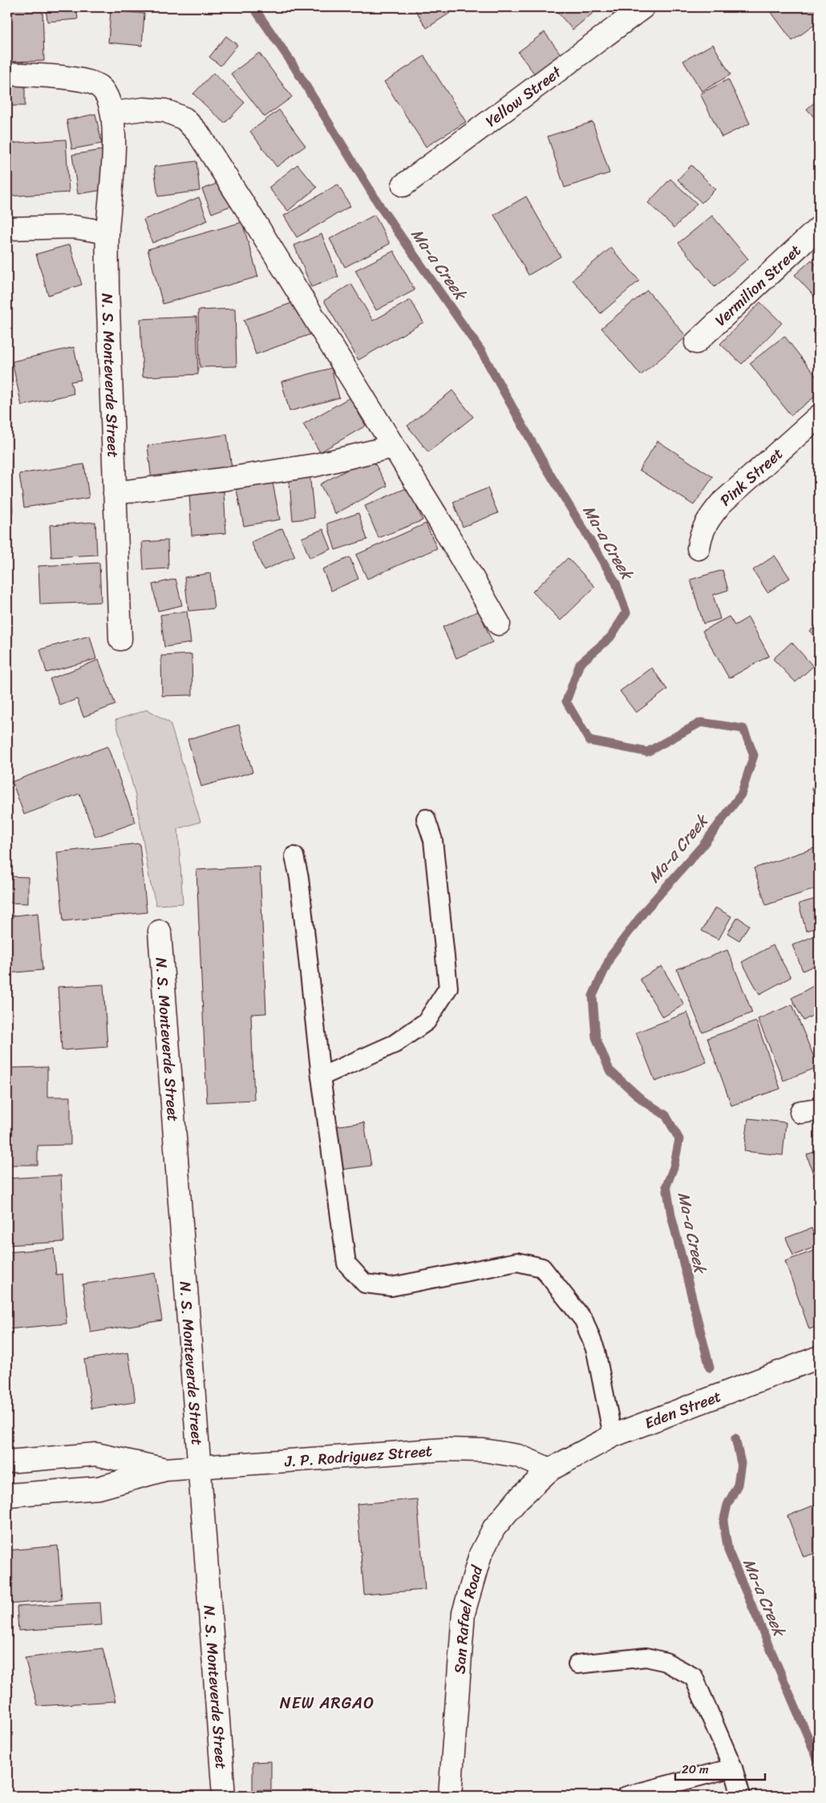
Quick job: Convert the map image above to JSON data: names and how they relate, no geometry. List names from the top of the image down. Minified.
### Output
{"streets":{"street":["Yellow Street","Vermilion Street","N. S. Monteverde Street","Pink Street","Eden Street","J. P. Rodriguez Street","San Rafael Road"]},"crossings":[["N. S. Monteverde Street","J. P. Rodriguez Street"],["Eden Street","J. P. Rodriguez Street"],["Eden Street","San Rafael Road"],["J. P. Rodriguez Street","San Rafael Road"]],"districts":["NEW ARGAO"],"water":["Ma-a Creek"],"scale_bar":"20 m"}
